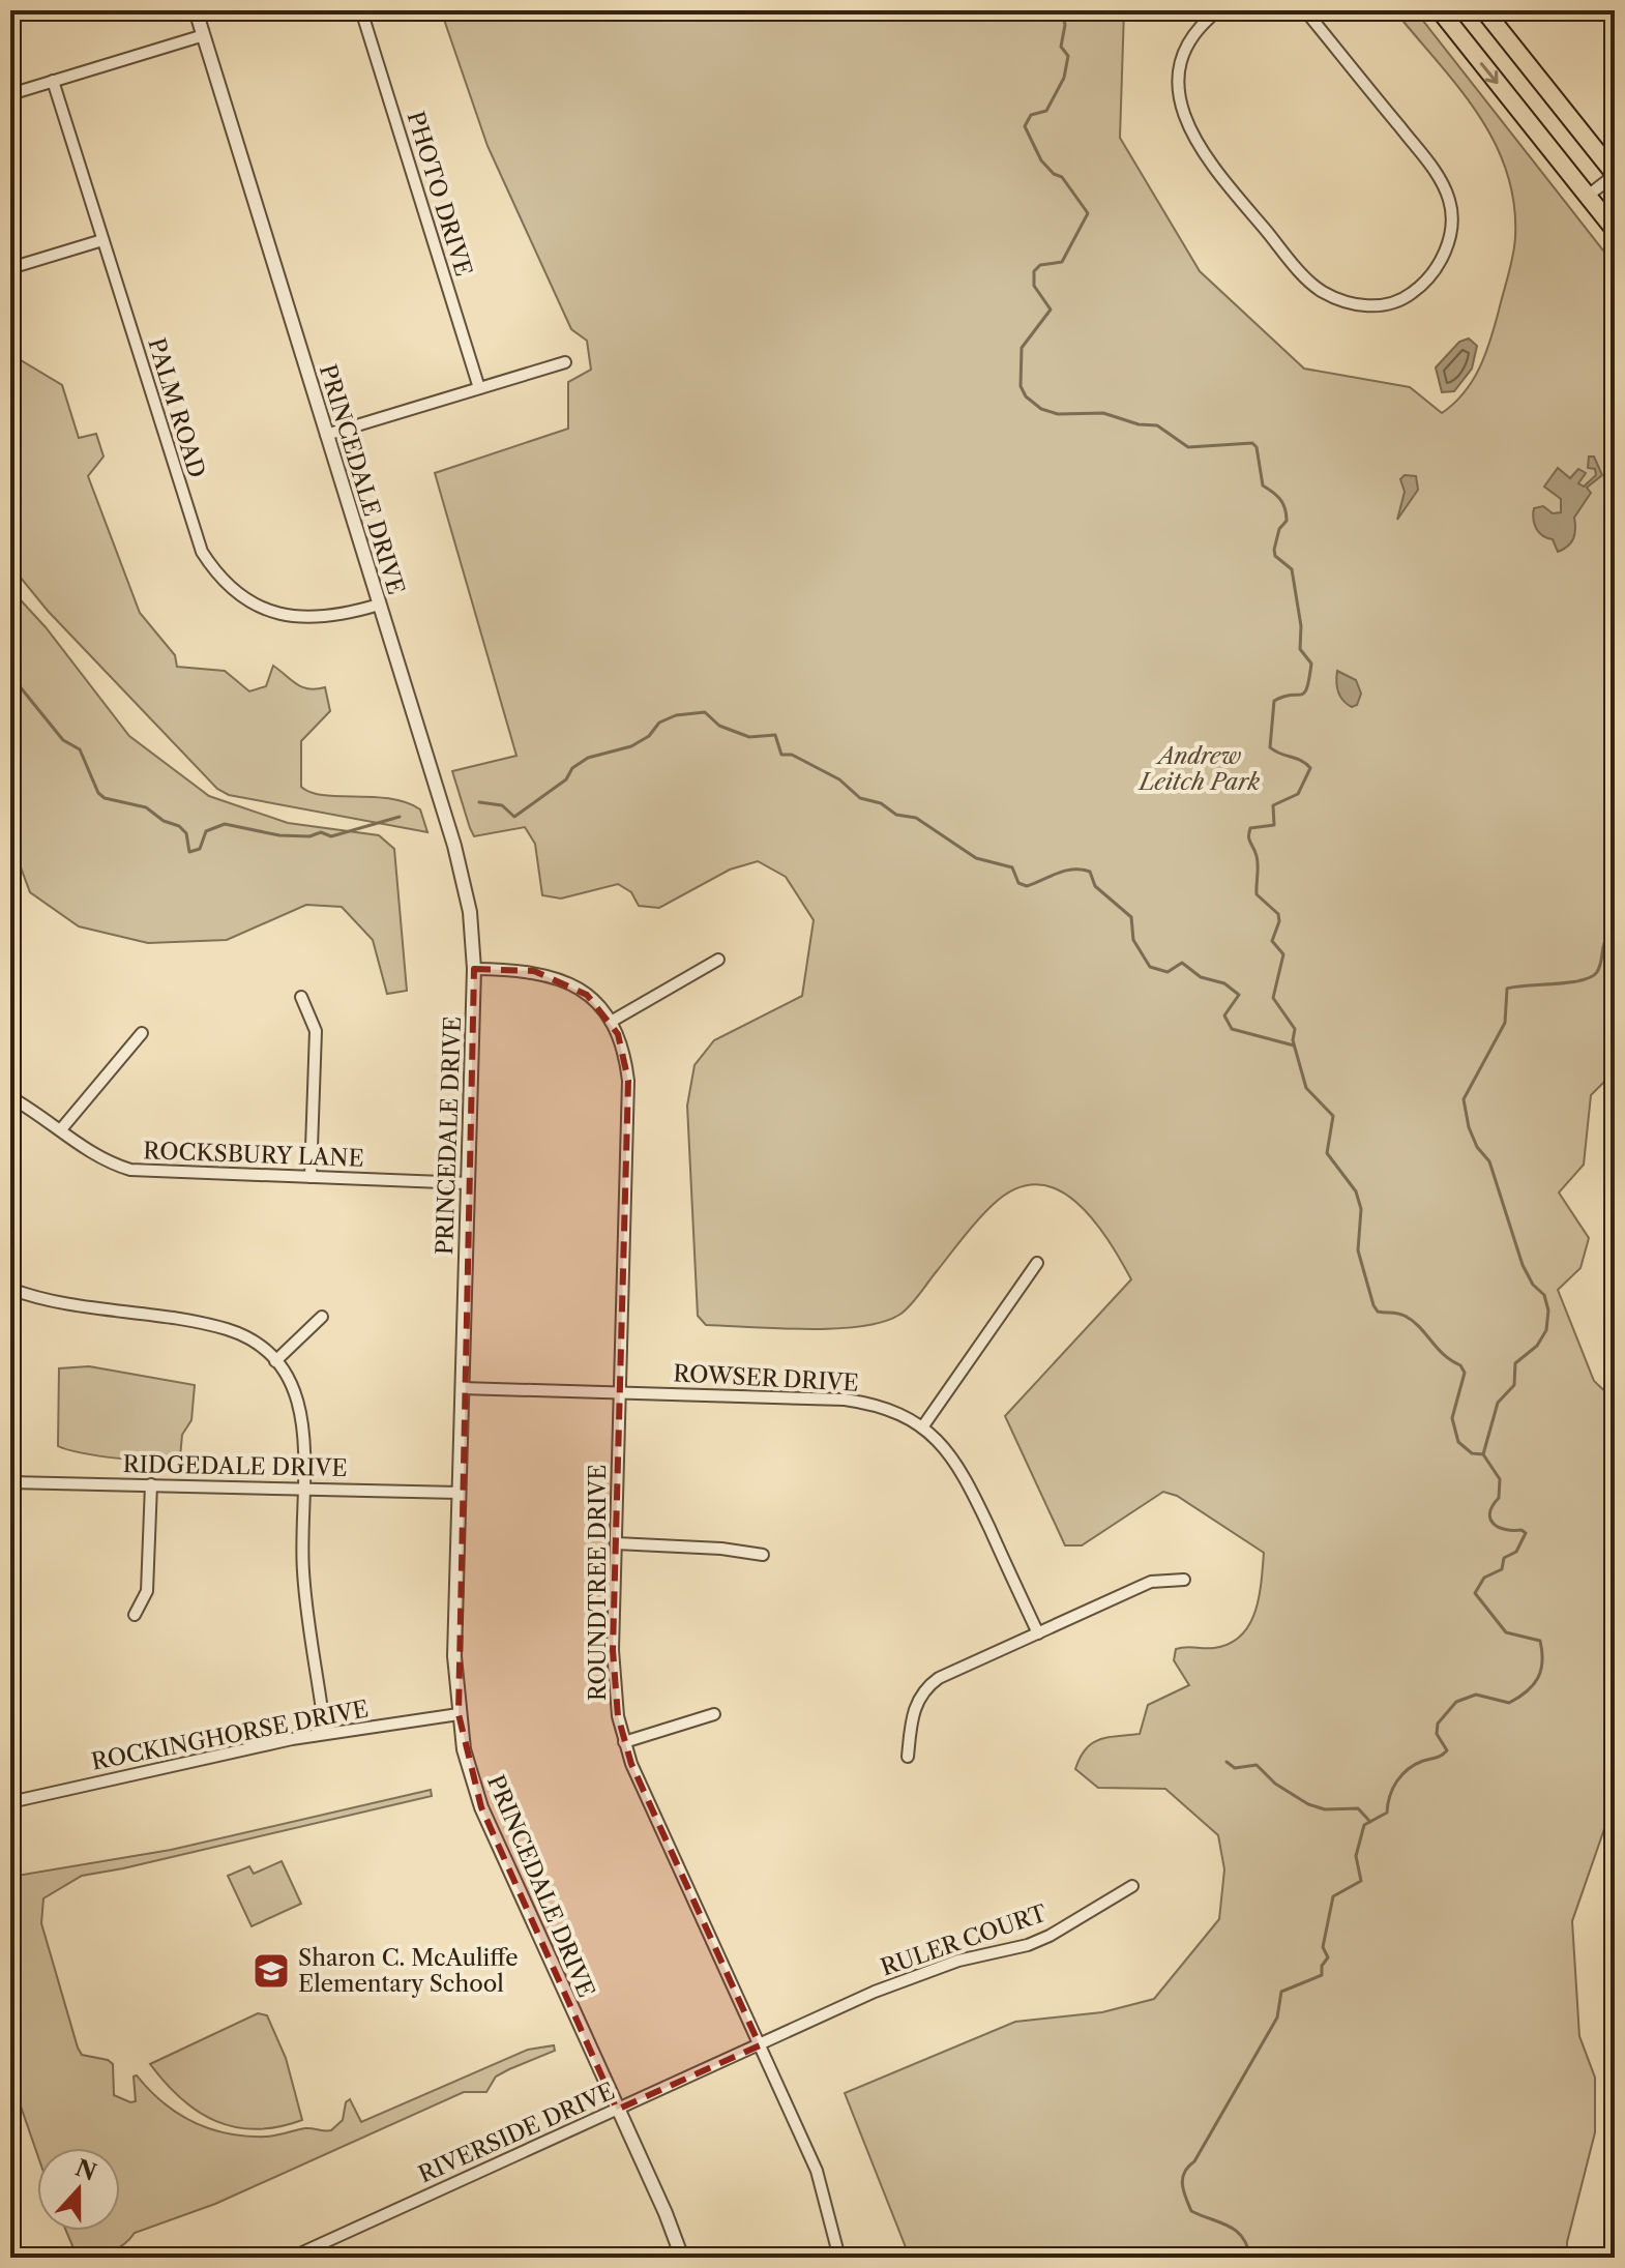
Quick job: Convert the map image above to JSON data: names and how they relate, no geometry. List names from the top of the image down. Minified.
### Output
{"streets":{"street":["PHOTO DRIVE","PALM ROAD","PRINCEDALE DRIVE","ROCKSBURY LANE","ROWSER DRIVE","RIDGEDALE DRIVE","ROUNDTREE DRIVE","ROCKINGHORSE DRIVE","RULER COURT","RIVERSIDE DRIVE"]},"crossings":[["PALM ROAD","PRINCEDALE DRIVE"],["PRINCEDALE DRIVE","ROCKSBURY LANE"],["PRINCEDALE DRIVE","ROWSER DRIVE"],["PRINCEDALE DRIVE","RIDGEDALE DRIVE"],["PRINCEDALE DRIVE","ROUNDTREE DRIVE"],["PRINCEDALE DRIVE","ROCKINGHORSE DRIVE"],["PRINCEDALE DRIVE","RIVERSIDE DRIVE"],["ROWSER DRIVE","ROUNDTREE DRIVE"],["ROUNDTREE DRIVE","RULER COURT"],["ROUNDTREE DRIVE","RIVERSIDE DRIVE"],["RULER COURT","RIVERSIDE DRIVE"]],"parks":["Andrew Leitch Park"],"places":{"school or university":["Sharon C. McAuliffe Elementary School"]},"north":"top"}
